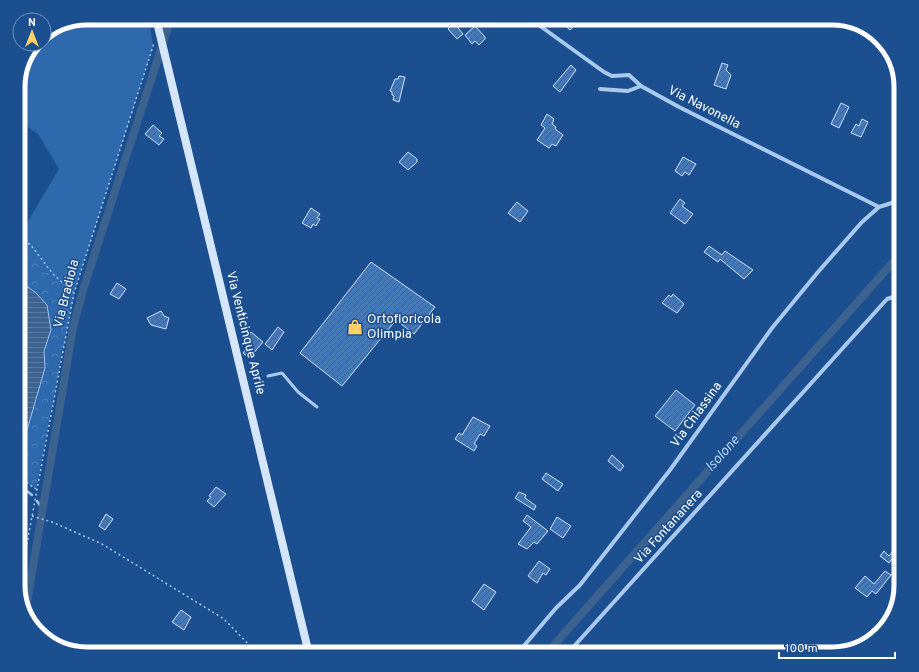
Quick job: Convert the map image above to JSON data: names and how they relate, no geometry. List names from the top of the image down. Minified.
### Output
{"streets":{"main road":["Via Venticinque Aprile"],"street":["Via Navonella","Via Chiassina","Via Fontananera"],"path":["Via Bradiola"]},"crossings":[["Via Navonella","Via Chiassina"],["Via Bradiola","Via Venticinque Aprile"]],"water":["Isolone"],"places":{"shop":["Ortofloricola Olimpia"]},"scale_bar":"100 m","north":"top"}
